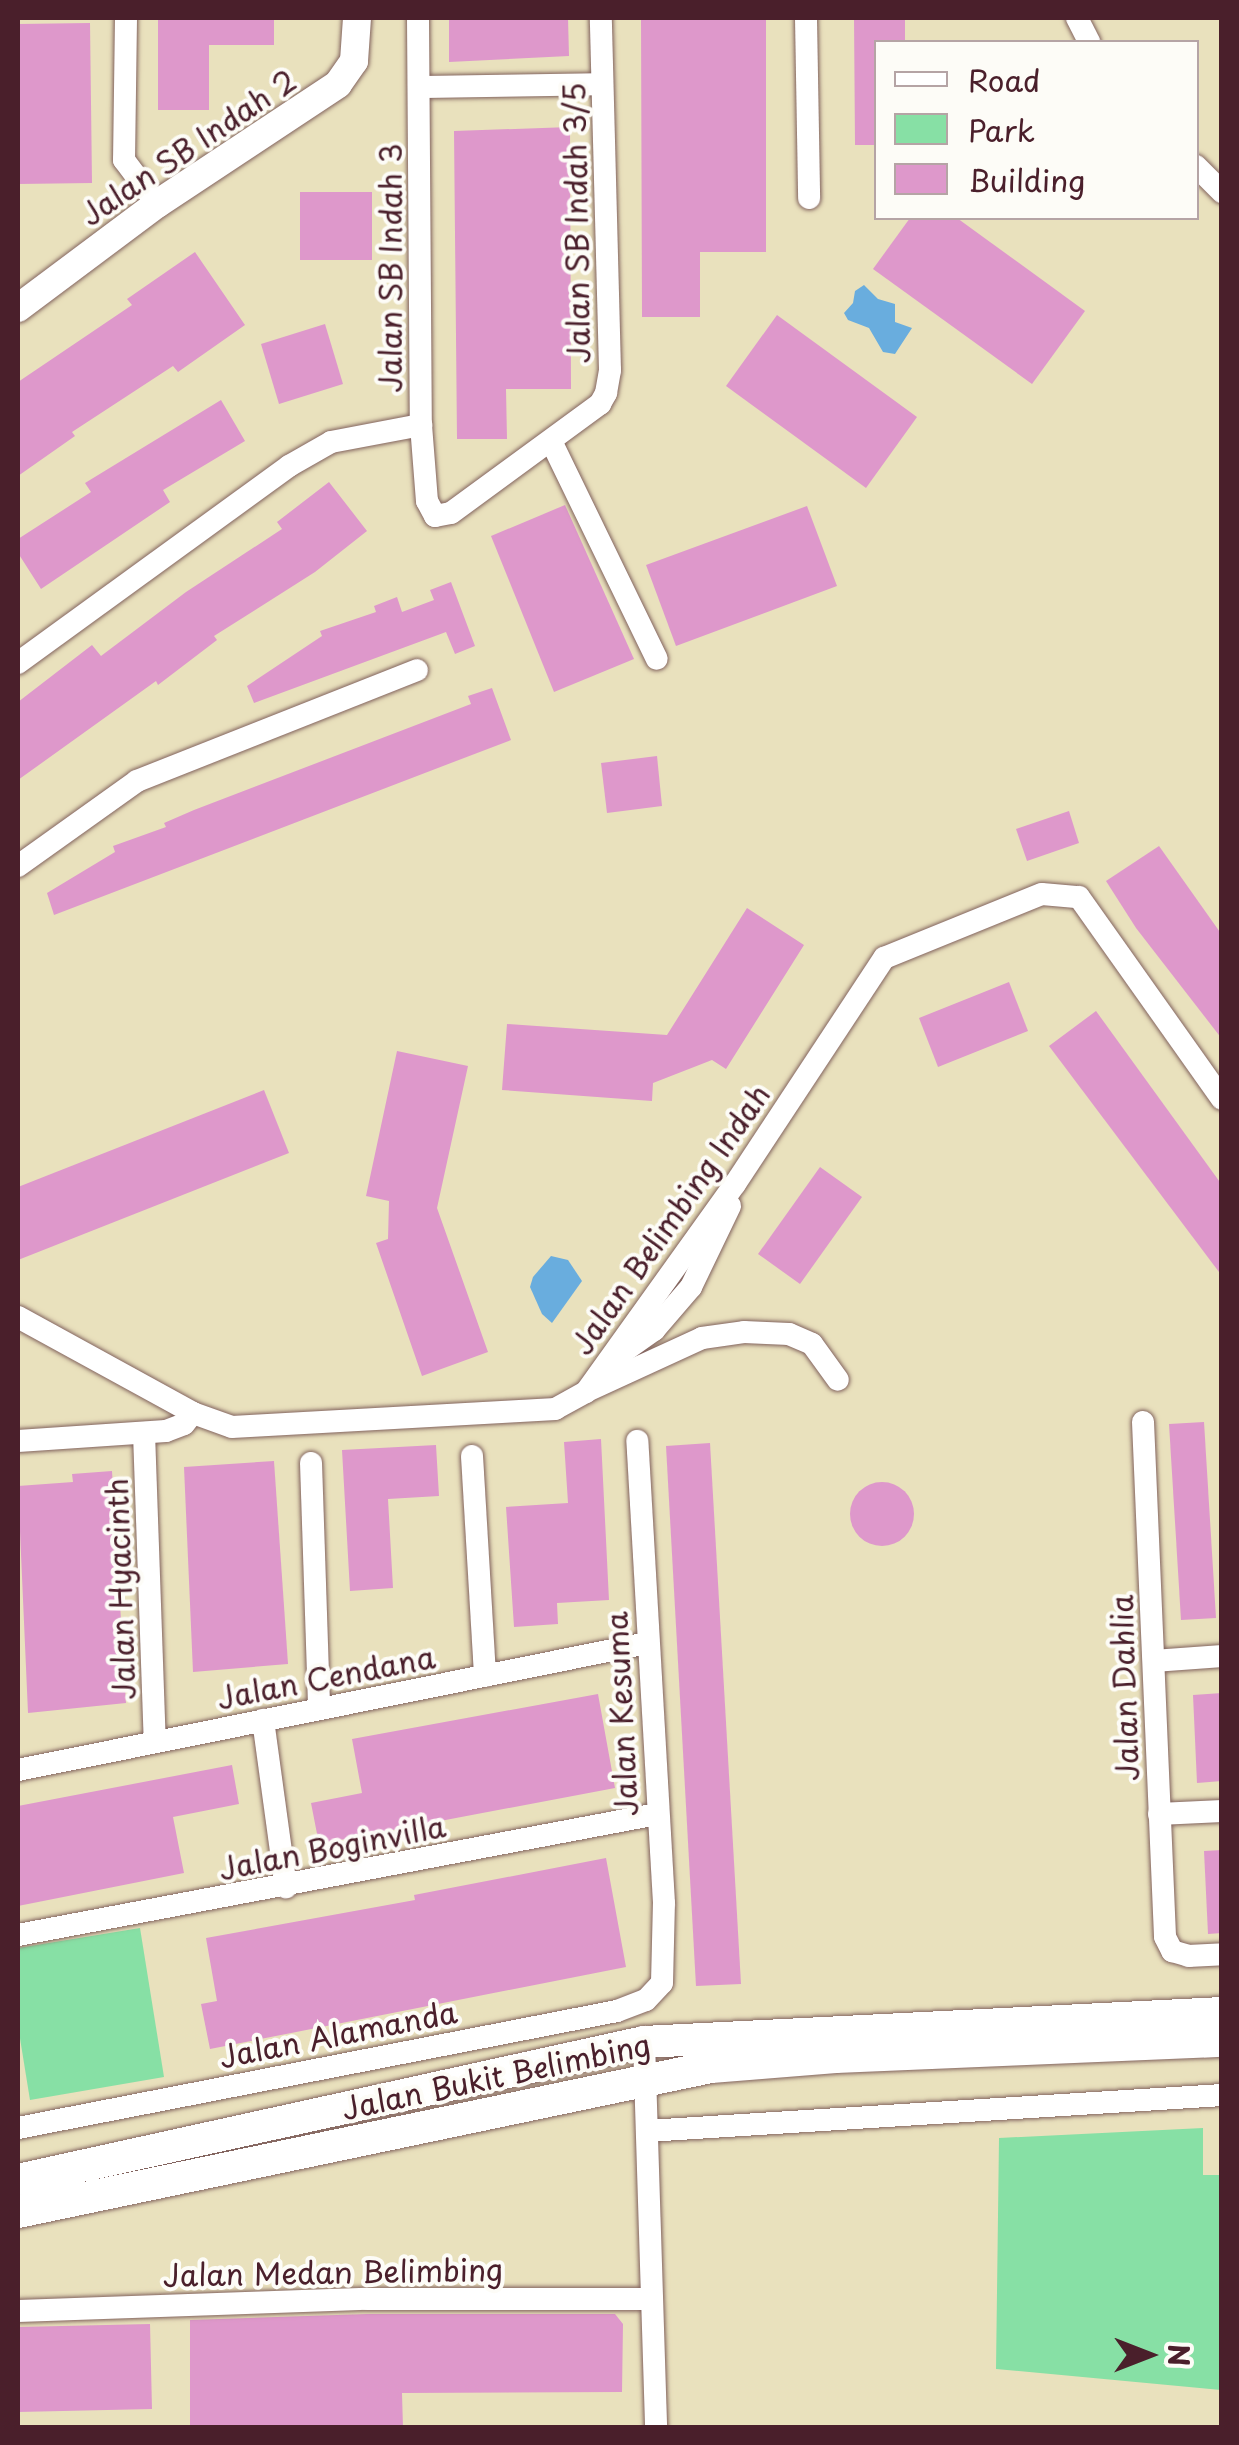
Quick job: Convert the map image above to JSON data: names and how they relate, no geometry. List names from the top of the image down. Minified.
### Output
{"streets":{"main road":["Jalan Bukit Belimbing"],"street":["Jalan SB Indah 2","Jalan SB Indah 3/5","Jalan SB Indah 3","Jalan Belimbing Indah","Jalan Hyacinth","Jalan Cendana","Jalan Dahlia","Jalan Kesuma","Jalan Boginvilla","Jalan Alamanda","Jalan Medan Belimbing"]},"crossings":[["Jalan SB Indah 3/5","Jalan SB Indah 3"],["Jalan Hyacinth","Jalan Cendana"],["Jalan Cendana","Jalan Kesuma"],["Jalan Kesuma","Jalan Boginvilla"],["Jalan Kesuma","Jalan Alamanda"]],"legend":["Road","Park","Building"],"north":"right"}
